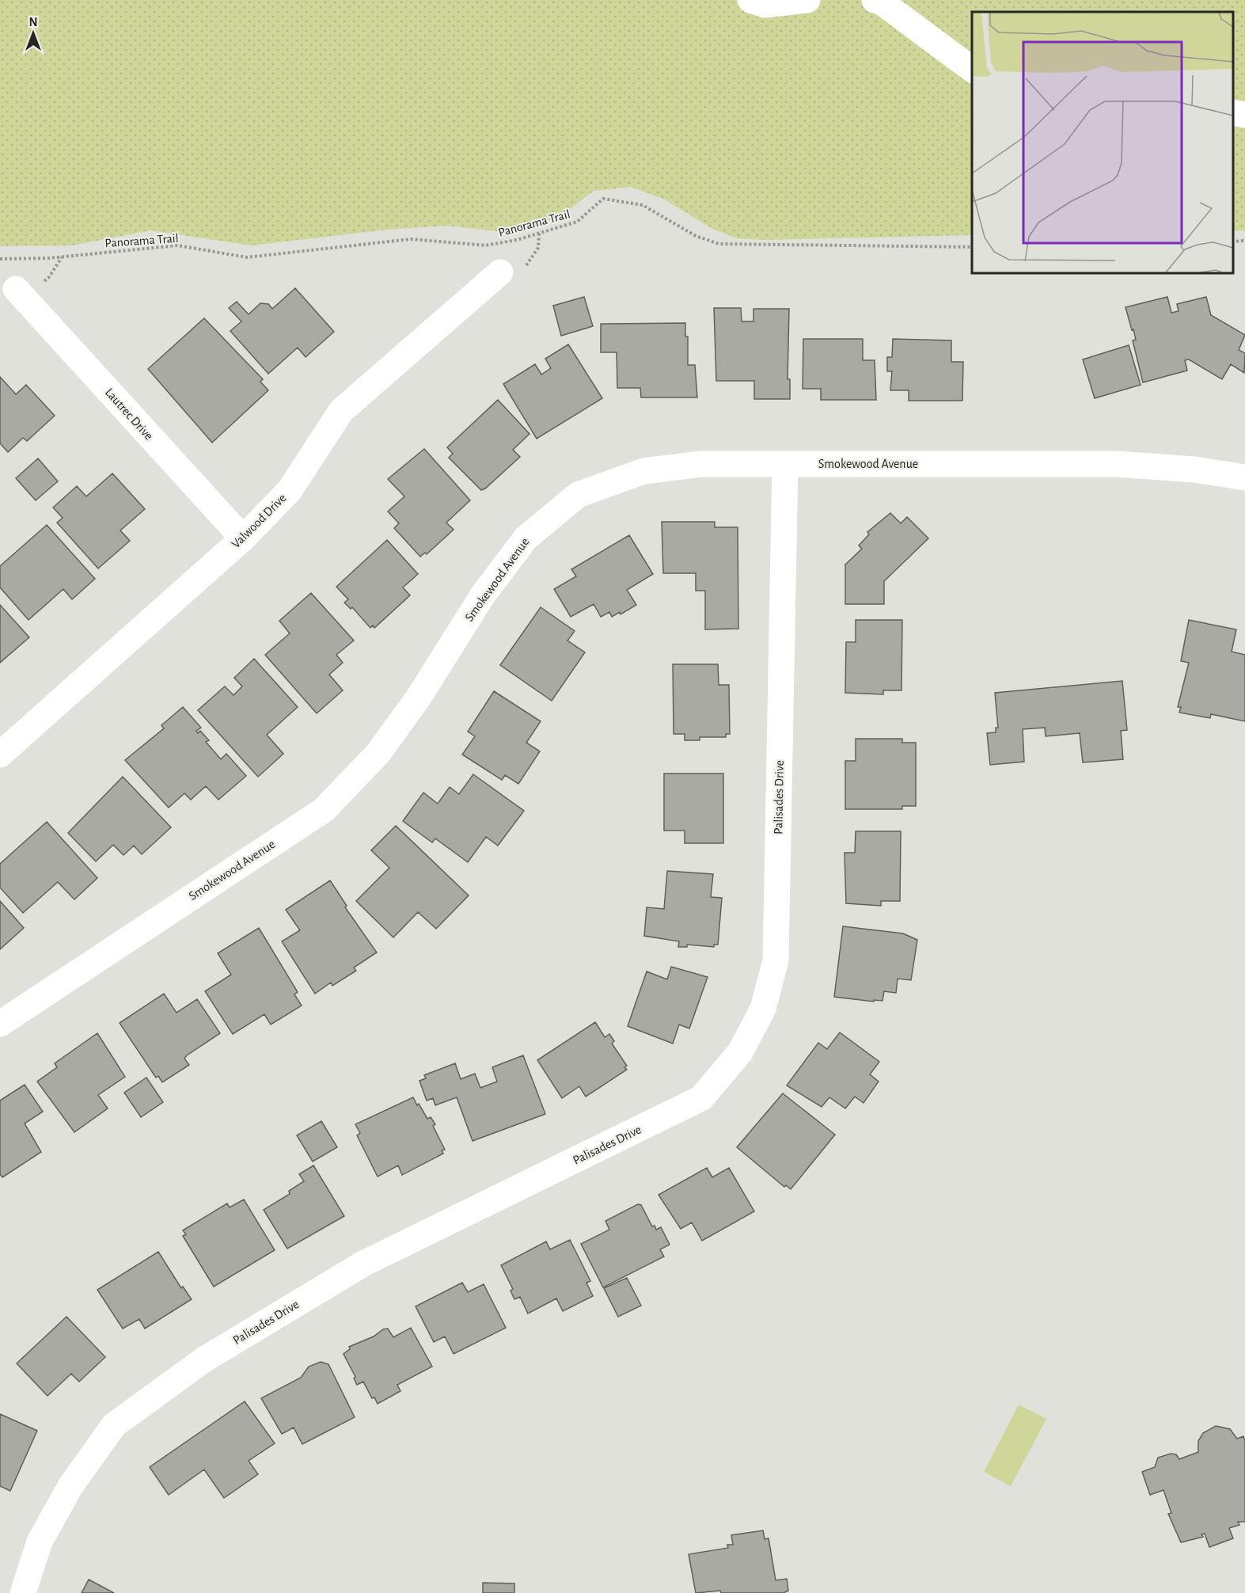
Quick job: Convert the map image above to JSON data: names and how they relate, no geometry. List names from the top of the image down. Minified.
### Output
{"streets":{"street":["Lautrec Drive","Smokewood Avenue","Valwood Drive","Palisades Drive"],"path":["Panorama Trail"]},"crossings":[["Lautrec Drive","Valwood Drive"],["Smokewood Avenue","Palisades Drive"]],"north":"top"}
